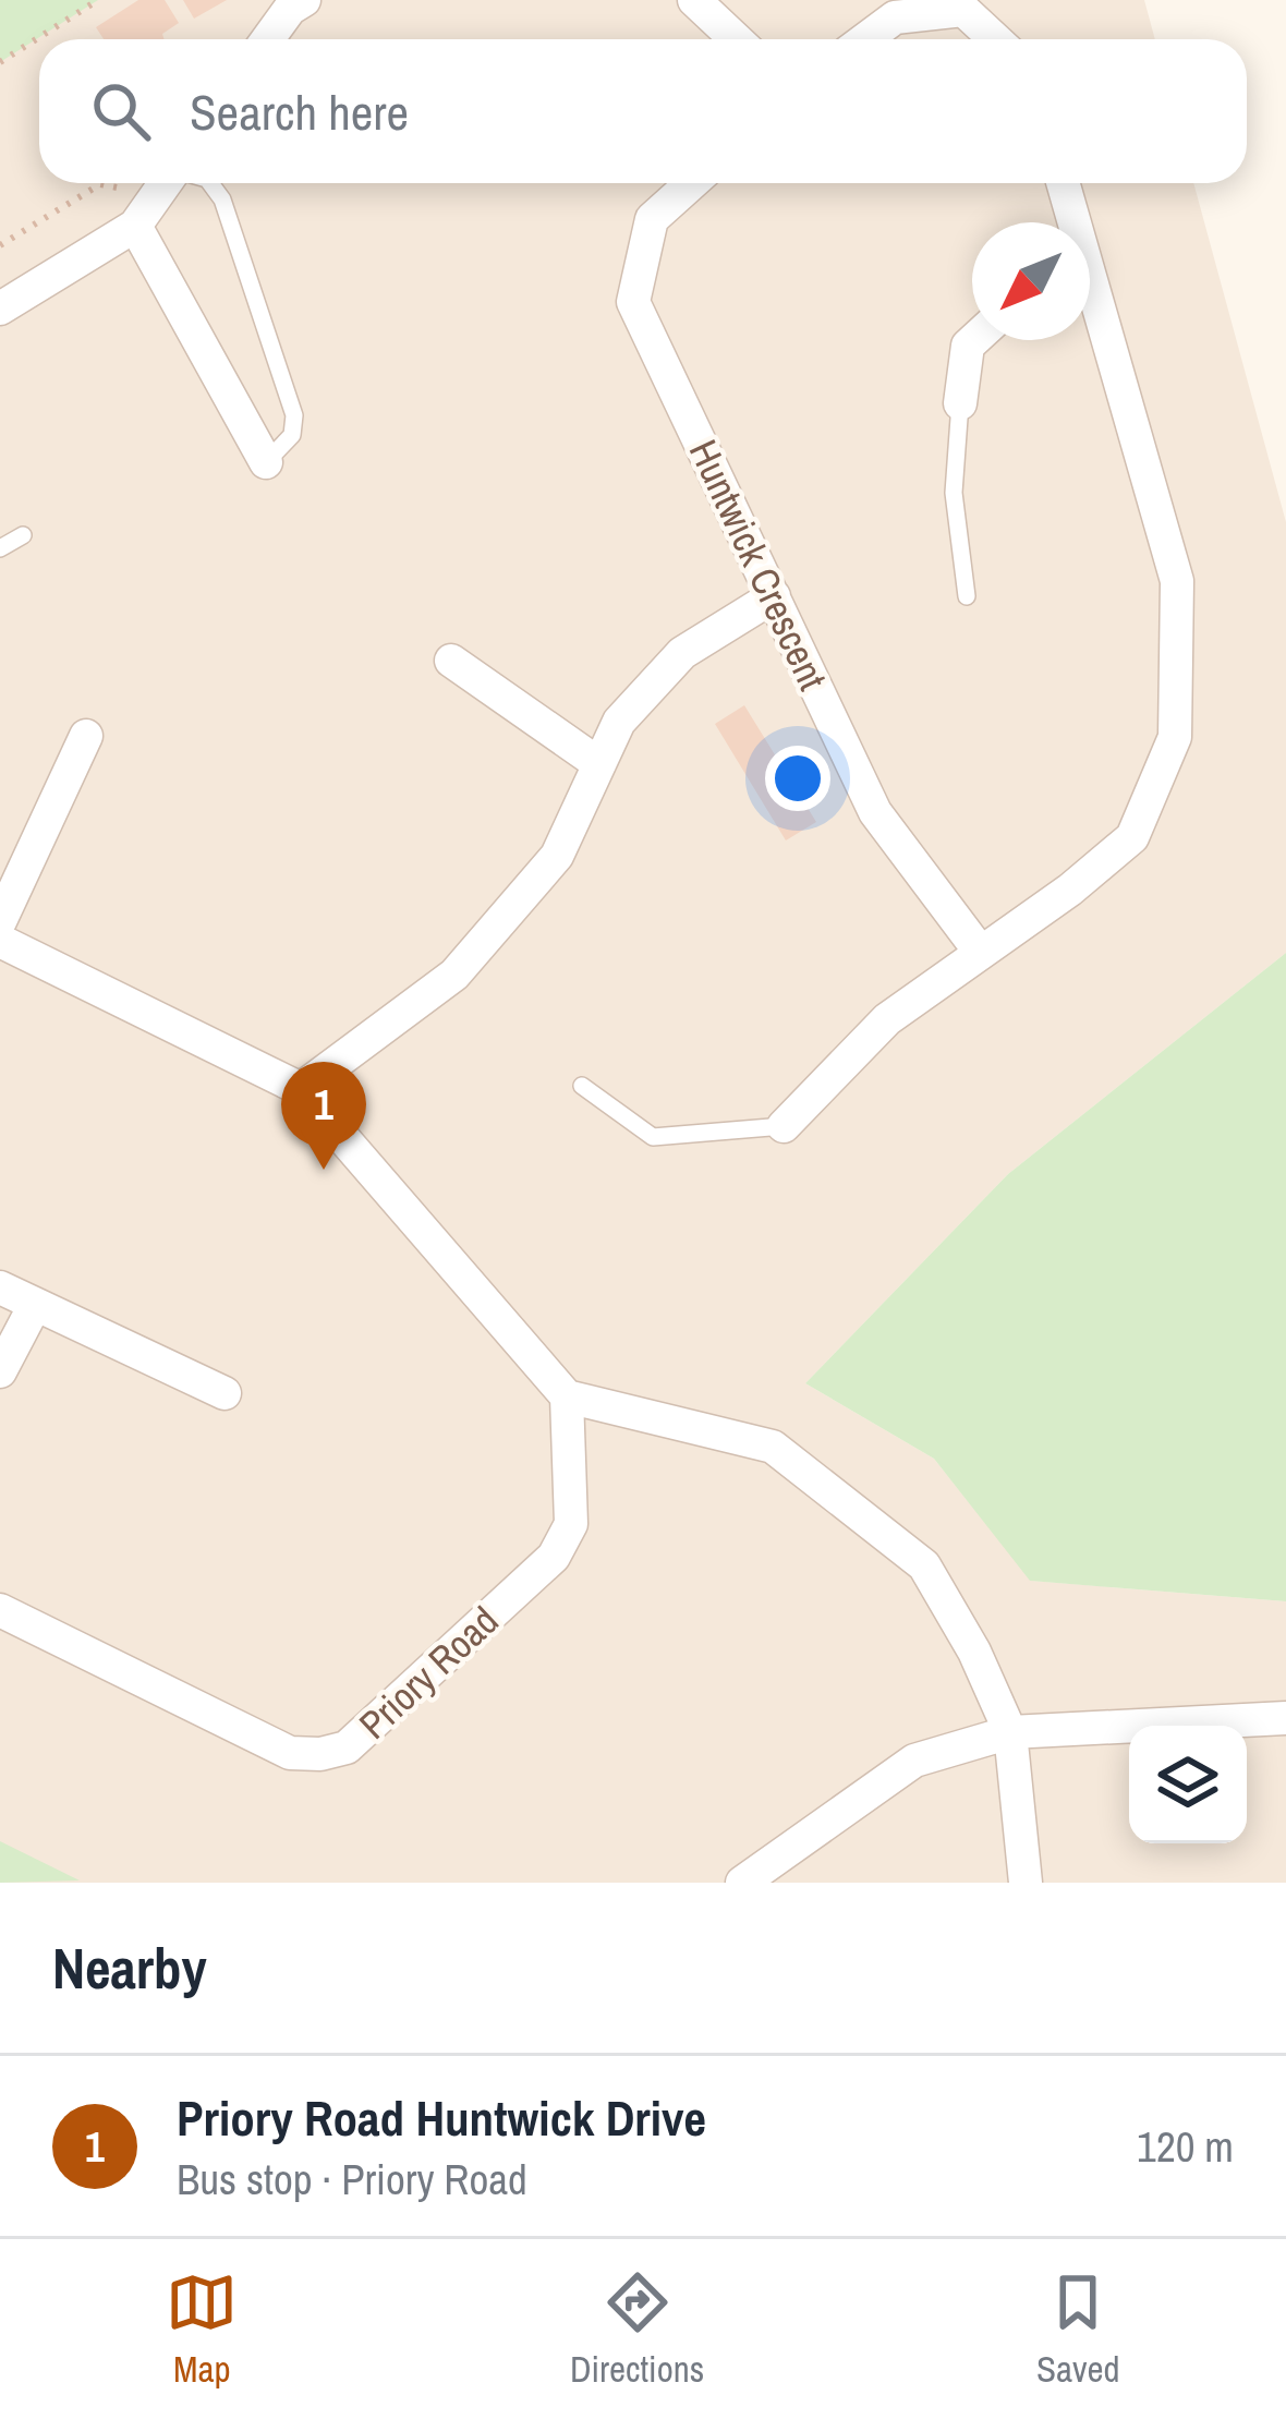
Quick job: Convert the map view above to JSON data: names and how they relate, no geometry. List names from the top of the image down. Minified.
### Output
{"streets":{"street":["Huntwick Crescent","Priory Road"]},"north":"bottom left","page":{"search":"Search here","pins":"1","heading":"Nearby","list":[{"mark":"1","name":"Priory Road Huntwick Drive","note":"Bus stop · Priory Road","value":"120 m"}],"nav":["Map","Directions","Saved"]}}
